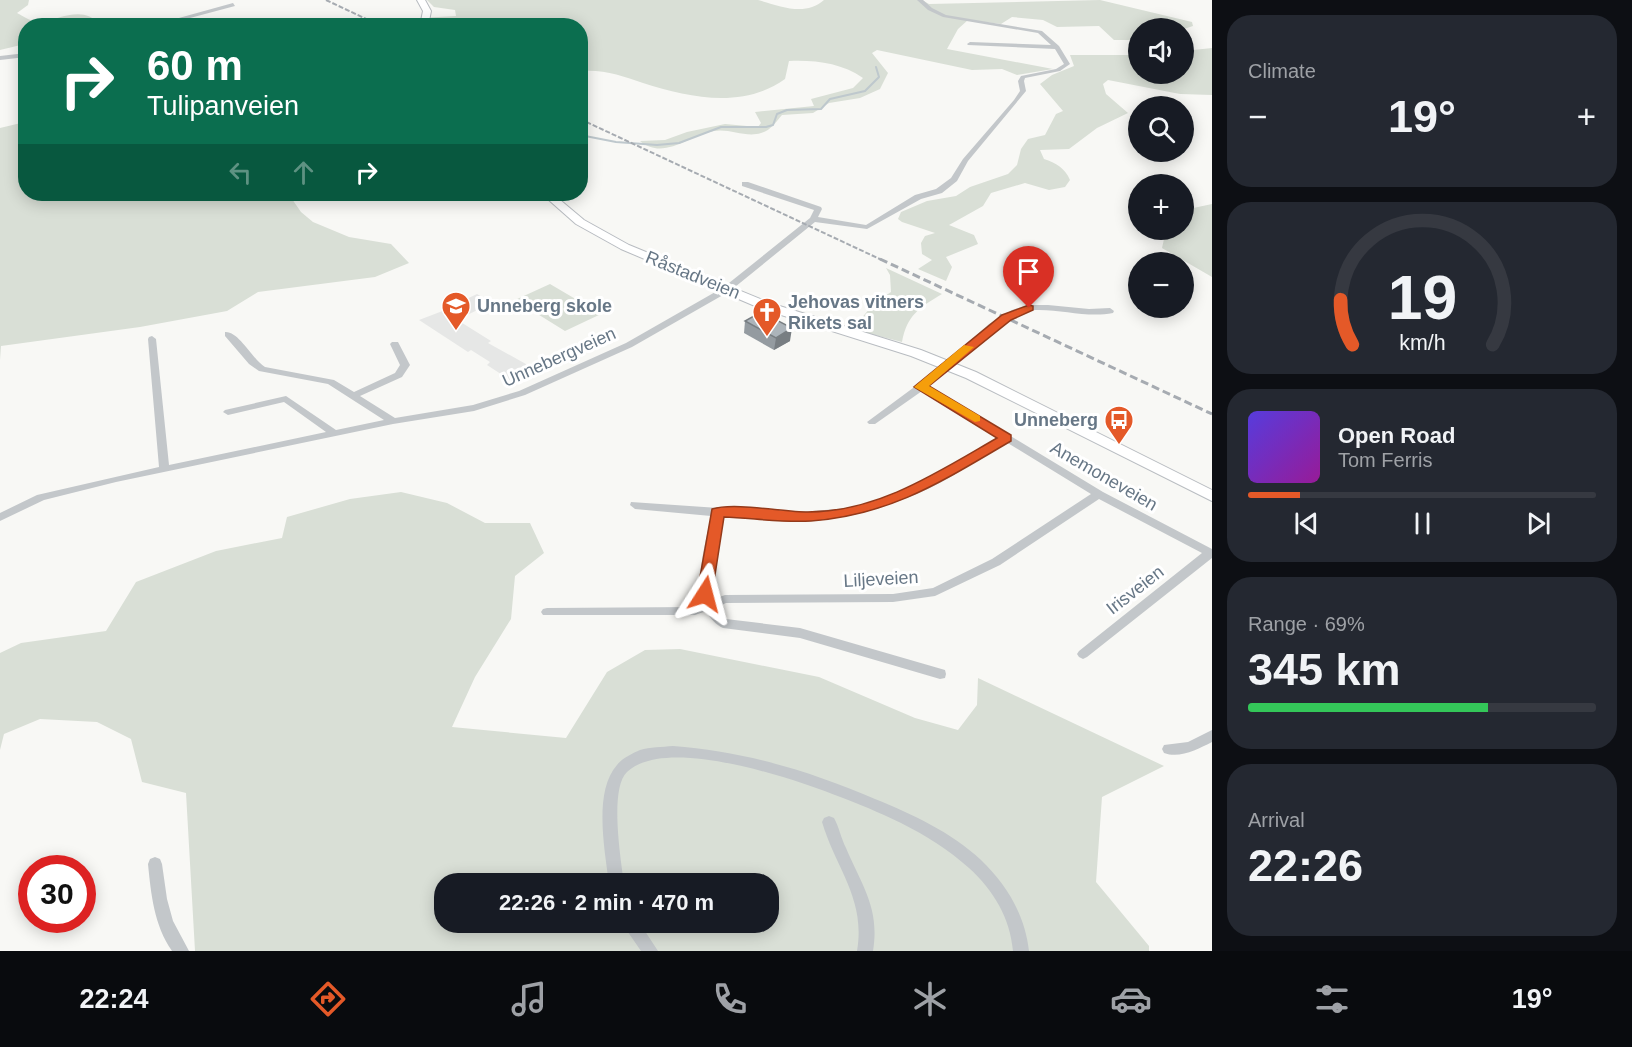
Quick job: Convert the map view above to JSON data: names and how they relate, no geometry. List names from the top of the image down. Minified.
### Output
{"streets":{"main road":["Råstadveien"],"street":["Unnebergveien","Anemoneveien","Liljeveien","Irisveien"]},"crossings":[["Råstadveien","Unnebergveien"],["Anemoneveien","Liljeveien"],["Anemoneveien","Irisveien"]],"places":{"school or university":["Unneberg skole"],"church":["Jehovas vitners Rikets sal"],"bus stop":["Unneberg"]},"page":{"tile":["Climate",["Range · 69%","345 km"],["Arrival","22:26"]],"map_buttons":["+","−"],"turn":["60 m","Tulipanveien"],"heat":["−","19°","+"],"song":["Open Road","Tom Ferris"],"limit":"30","trip":"22:26 · 2 min · 470 m","tabs":["22:24","19°"],"gauge":["19","km/h"]}}
